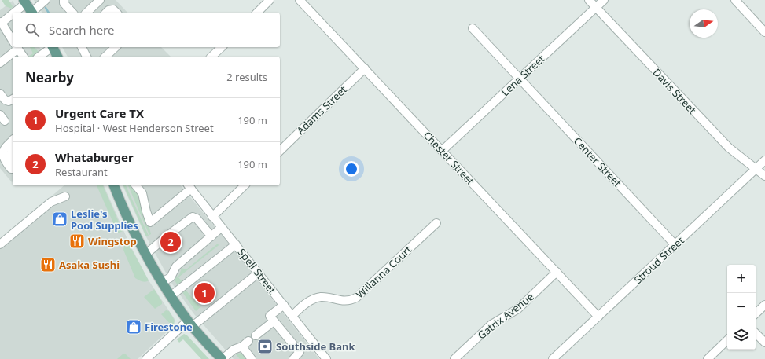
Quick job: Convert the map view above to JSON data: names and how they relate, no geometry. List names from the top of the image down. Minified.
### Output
{"streets":{"street":["Lena Street","Davis Street","Adams Street","Chester Street","Center Street","Stroud Street","Spell Street","Willanna Court","Gatrix Avenue"]},"crossings":[["Lena Street","Davis Street"],["Lena Street","Chester Street"],["Lena Street","Center Street"],["Davis Street","Stroud Street"],["Adams Street","Chester Street"],["Chester Street","Stroud Street"],["Chester Street","Gatrix Avenue"],["Center Street","Stroud Street"],["Spell Street","Willanna Court"]],"places":{"shop":["Leslie's Pool Supplies","Firestone"],"restaurant":["Wingstop","Asaka Sushi"],"bank":["Southside Bank"]},"north":"right","page":{"search":"Search here","heading":["Nearby","2 results"],"list":[{"mark":"1","name":"Urgent Care TX","note":"Hospital · West Henderson Street","value":"190 m"},{"mark":"2","name":"Whataburger","note":"Restaurant","value":"190 m"}],"pins":["2","1"],"map_buttons":["+","−"]}}
